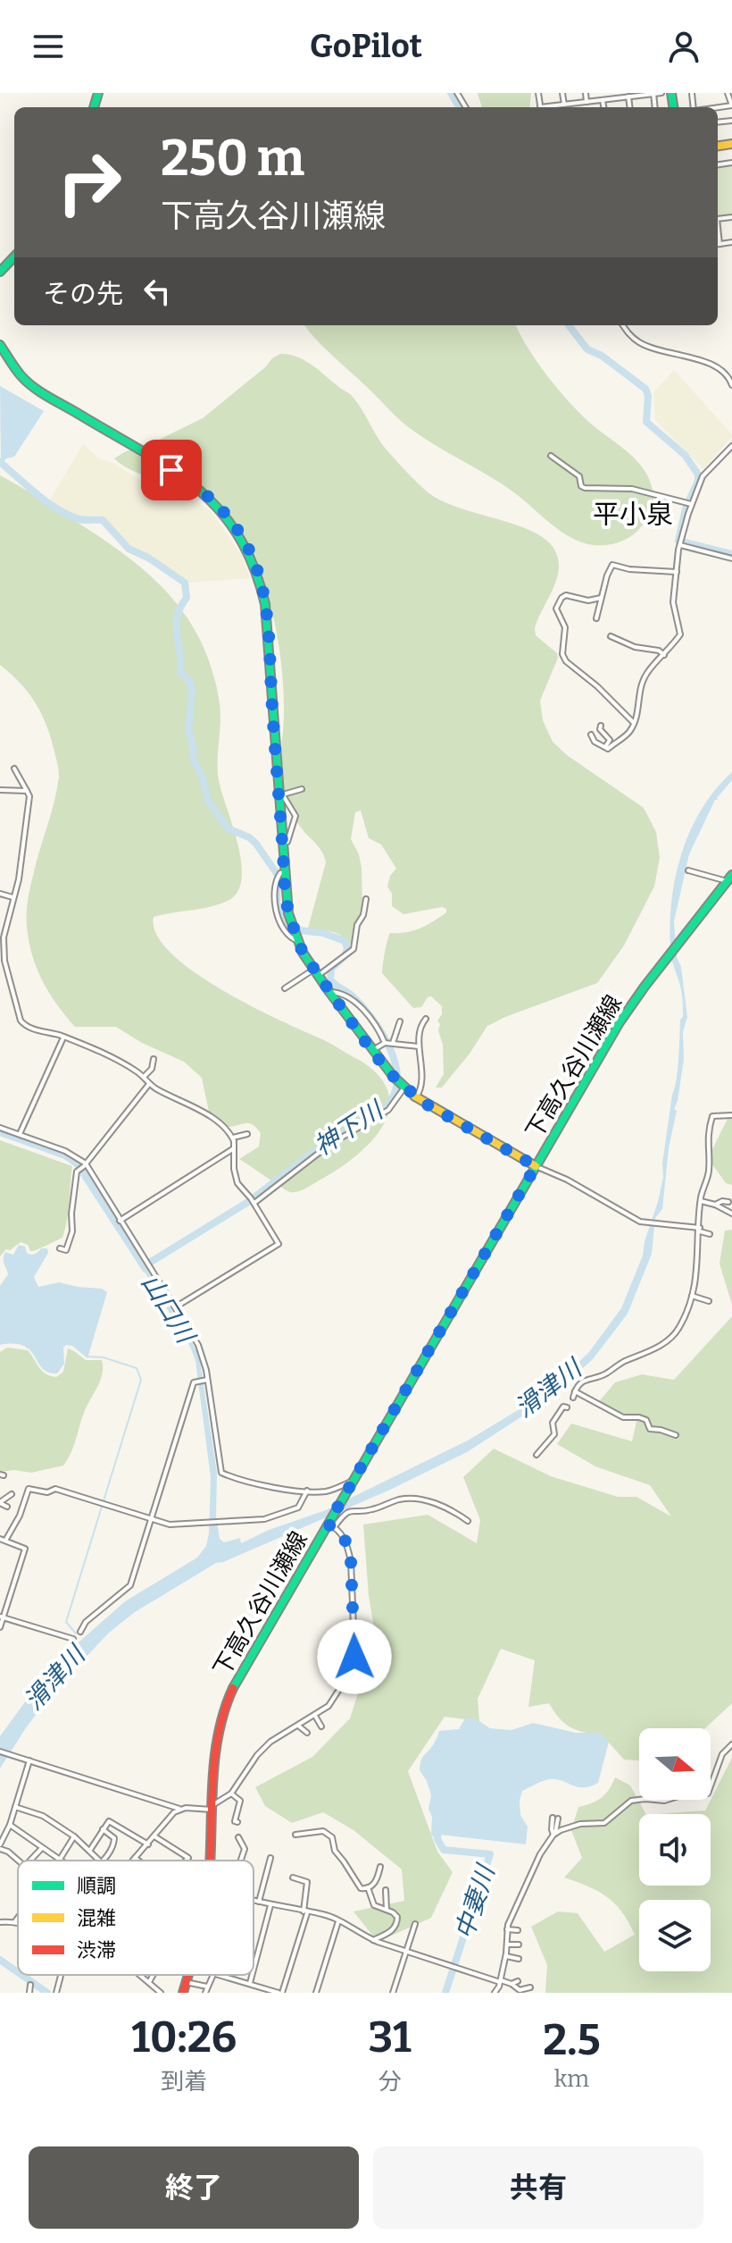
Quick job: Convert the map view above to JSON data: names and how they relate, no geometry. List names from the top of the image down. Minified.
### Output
{"streets":{"main road":["下高久谷川瀬線"]},"districts":["平小泉"],"water":["神下川","山口川","滑津川","中妻川"],"legend":["順調","混雑","渋滞"],"north":"right","page":{"header":"GoPilot","turn":["250 m","下高久谷川瀬線"],"then":"その先","eta":["10:26","到着","31","分","2.5","km"],"buttons":["終了","共有"]}}
